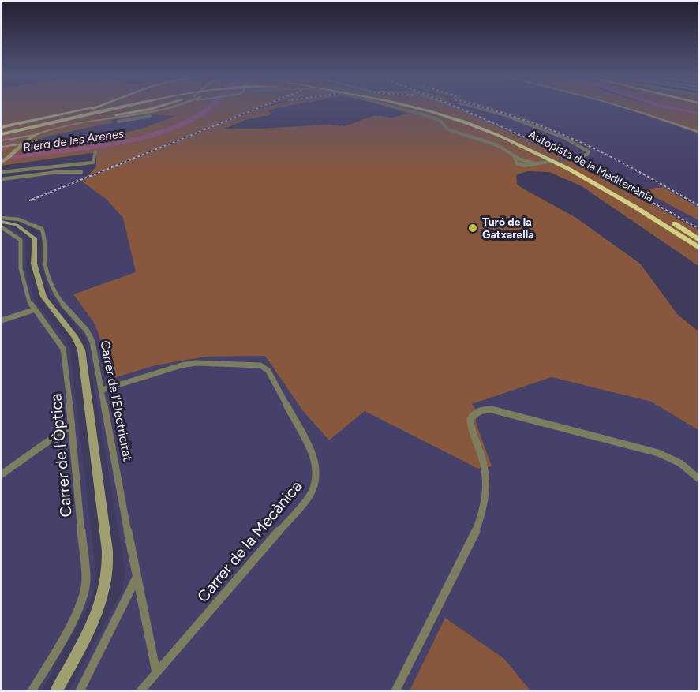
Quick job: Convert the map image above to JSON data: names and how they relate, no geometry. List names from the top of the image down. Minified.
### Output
{"streets":{"highway":["Autopista de la Mediterrània"],"street":["Carrer de l'Electricitat","Carrer de l'Òptica","Carrer de la Mecànica"]},"crossings":[["Carrer de l'Electricitat","Carrer de la Mecànica"]],"water":["Riera de les Arenes"],"places":["Turó de la Gatxarella"]}
